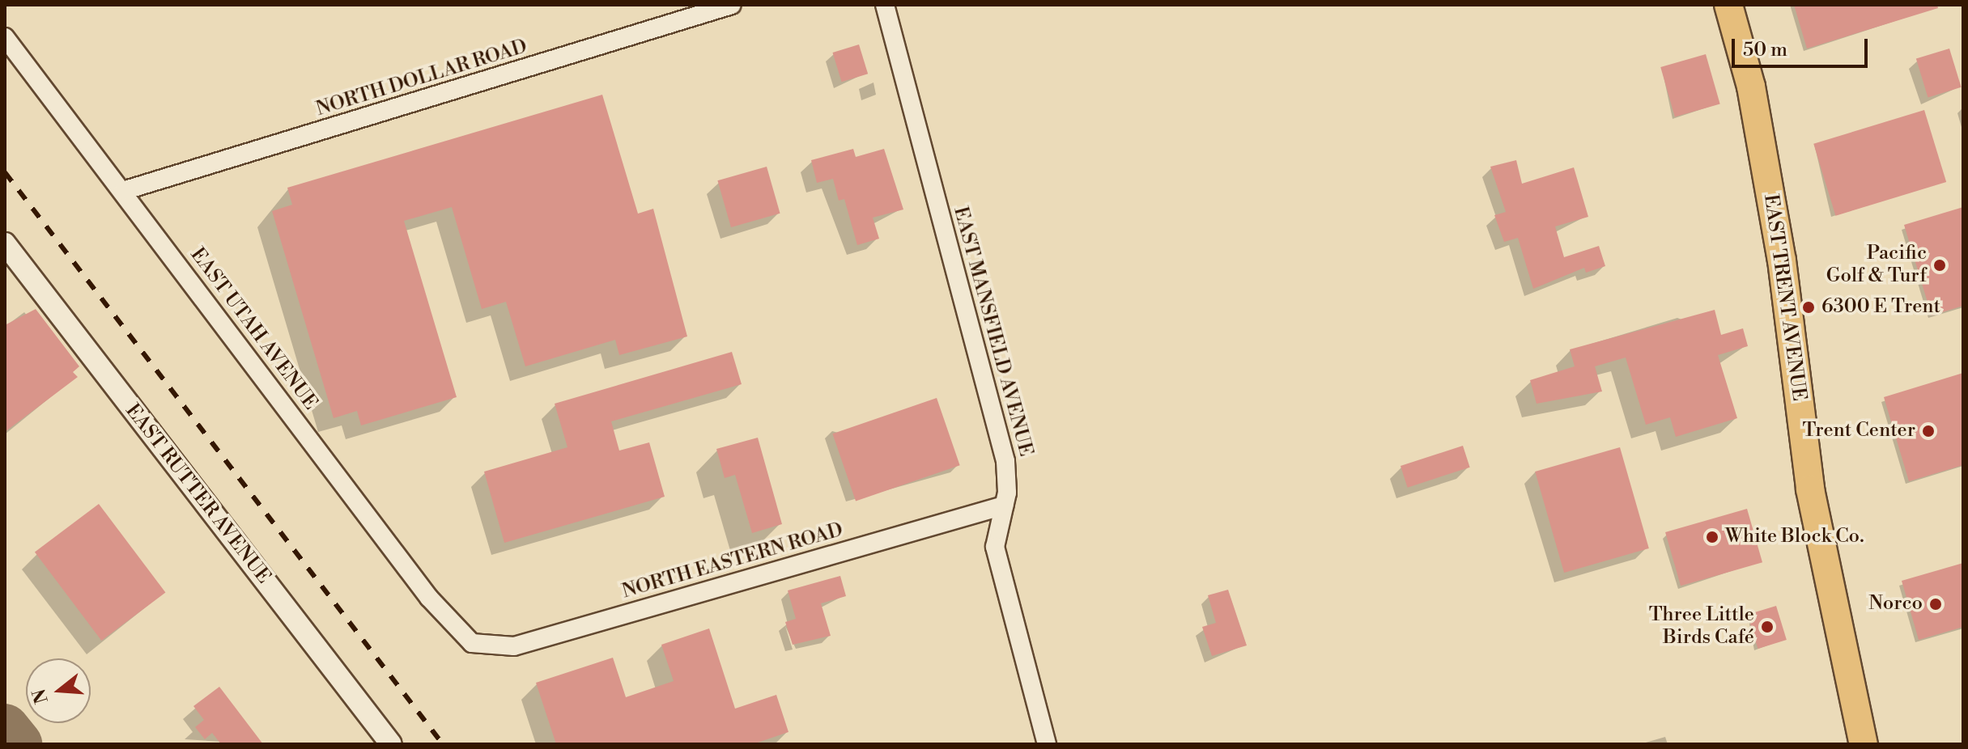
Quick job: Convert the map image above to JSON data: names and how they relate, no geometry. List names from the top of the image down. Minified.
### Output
{"streets":{"main road":["EAST TRENT AVENUE"],"street":["NORTH DOLLAR ROAD","EAST UTAH AVENUE","EAST MANSFIELD AVENUE","EAST RUTTER AVENUE","NORTH EASTERN ROAD"]},"crossings":[["NORTH DOLLAR ROAD","EAST UTAH AVENUE"],["EAST UTAH AVENUE","NORTH EASTERN ROAD"],["EAST MANSFIELD AVENUE","NORTH EASTERN ROAD"]],"places":["Pacific Golf & Turf","6300 E Trent","Trent Center","White Block Co.","Norco","Three Little Birds Café"],"scale_bar":"50 m","north":"left"}
